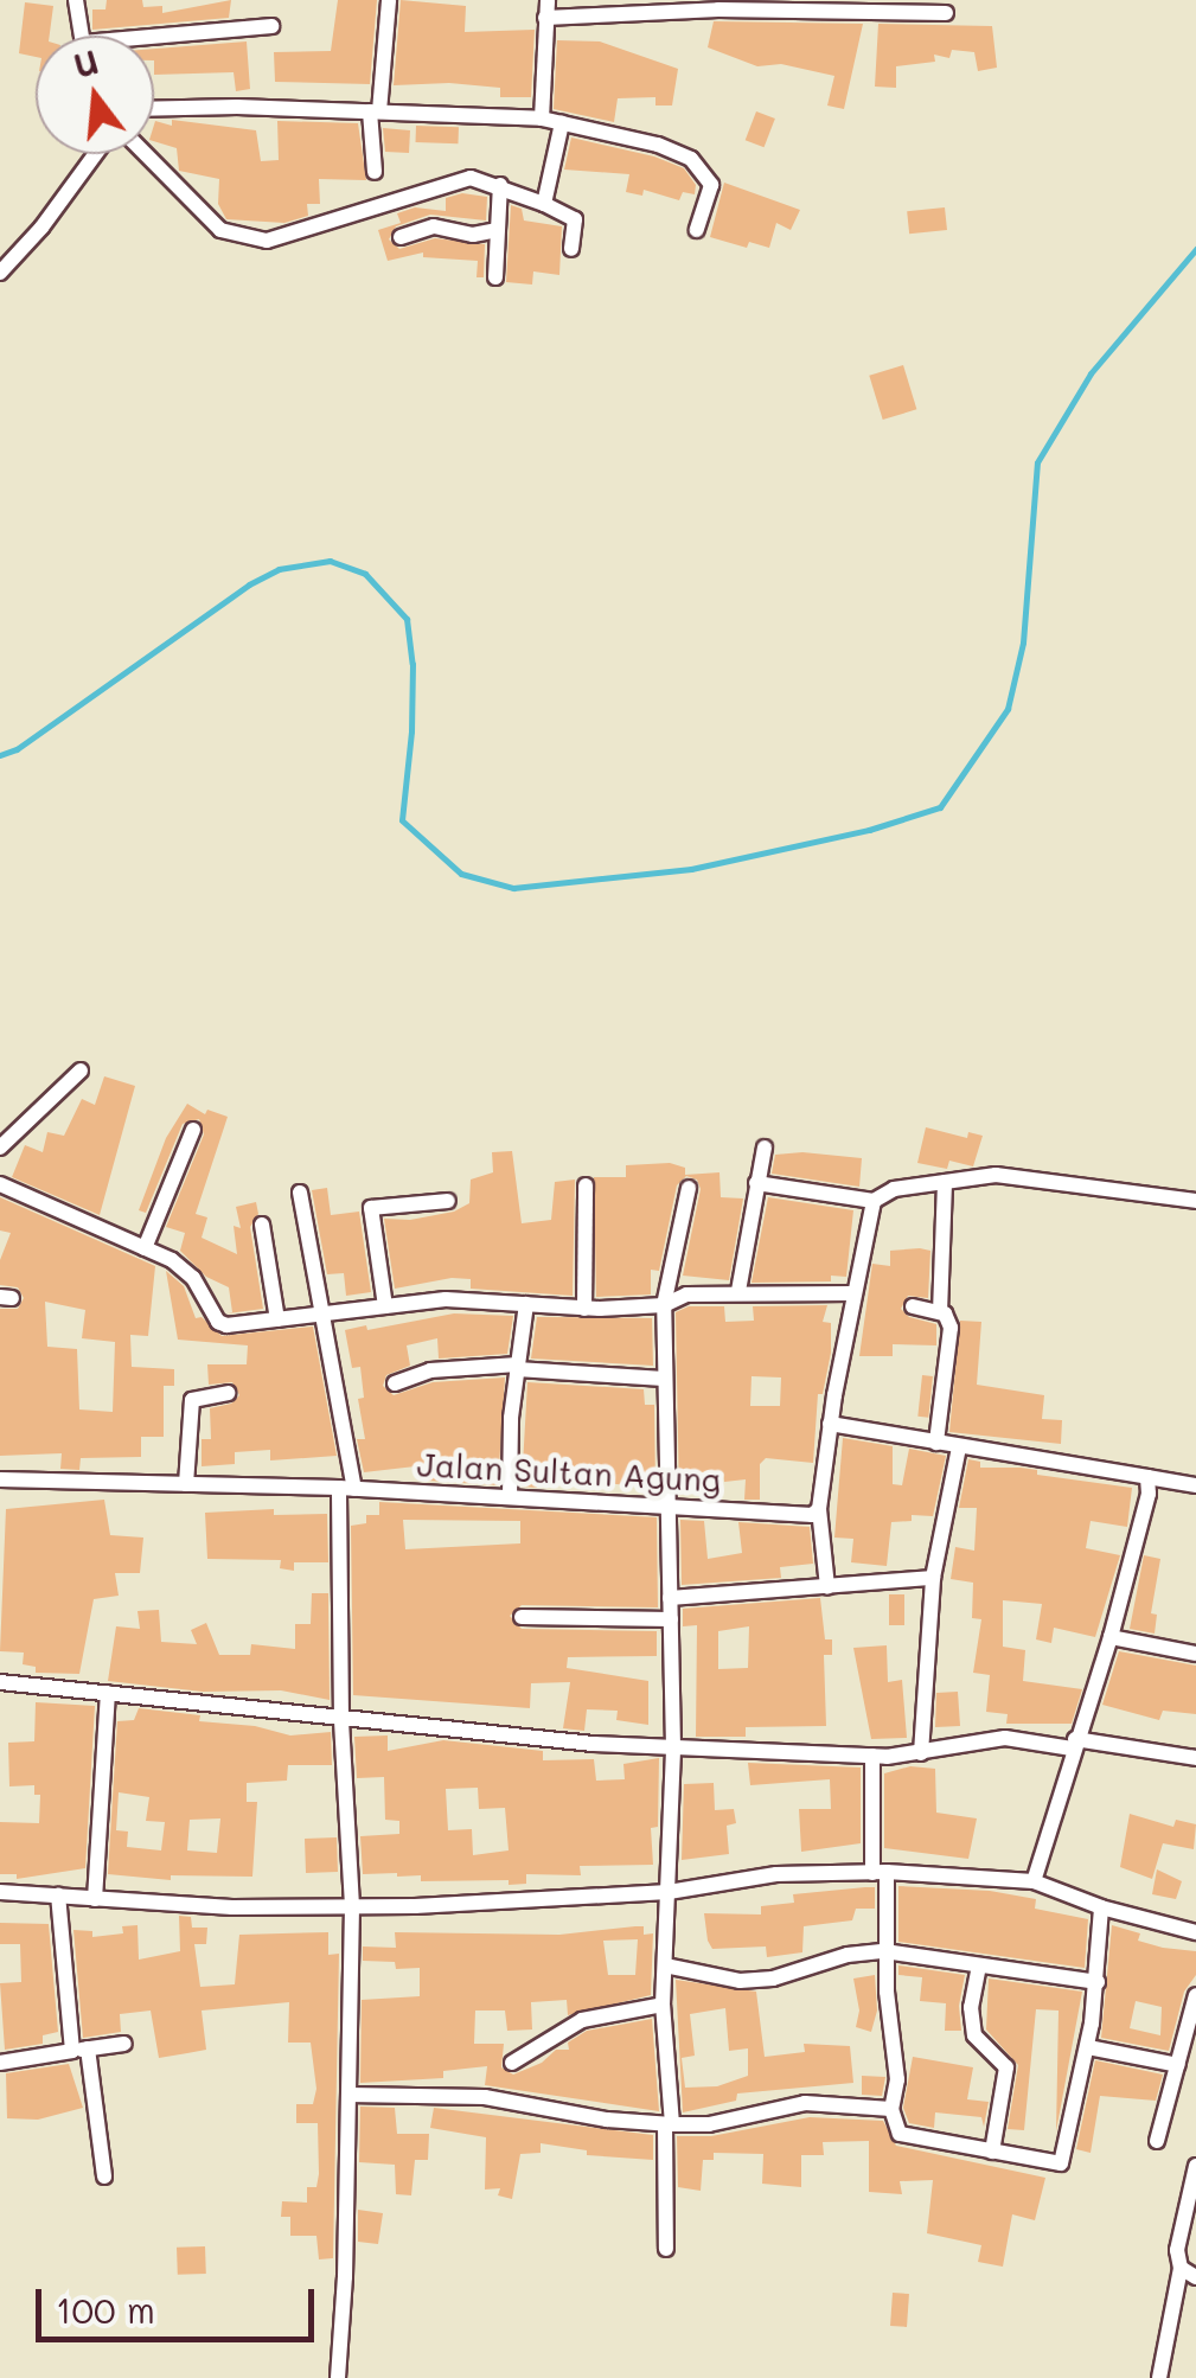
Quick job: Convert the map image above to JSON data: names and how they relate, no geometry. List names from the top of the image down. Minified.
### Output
{"streets":{"street":["Jalan Sultan Agung"]},"scale_bar":"100 m","north":"top"}
